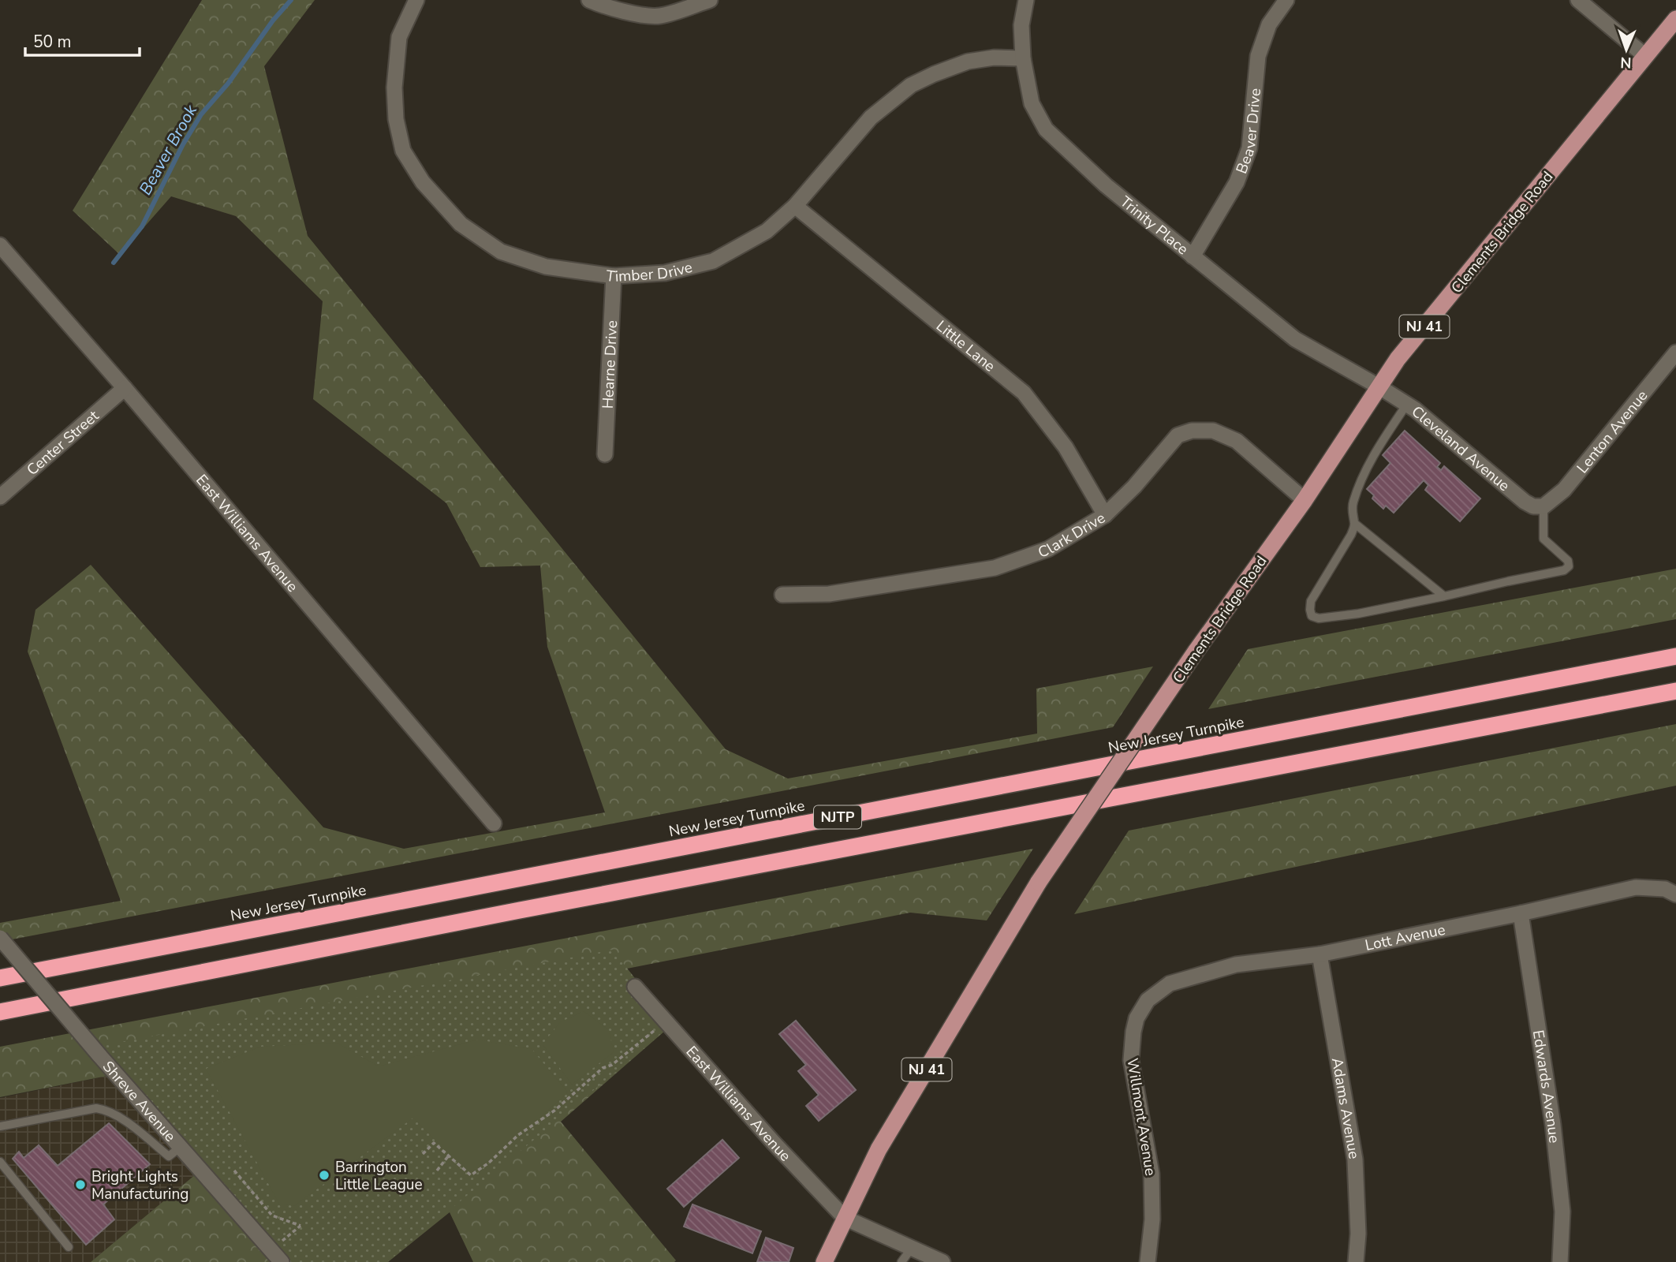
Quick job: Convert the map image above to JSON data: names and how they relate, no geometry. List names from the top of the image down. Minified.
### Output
{"streets":{"highway":["New Jersey Turnpike","NJTP"],"main road":["Clements Bridge Road","NJ 41"],"street":["Beaver Drive","Trinity Place","Timber Drive","Little Lane","Hearne Drive","Lenton Avenue","Center Street","Cleveland Avenue","Clark Drive","East Williams Avenue","Lott Avenue","Edwards Avenue","Shreve Avenue","Adams Avenue","Willmont Avenue"]},"crossings":[["Beaver Drive","Trinity Place"],["Trinity Place","Clements Bridge Road"],["Trinity Place","Timber Drive"],["Trinity Place","Cleveland Avenue"],["Clements Bridge Road","Cleveland Avenue"],["Clements Bridge Road","Clark Drive"],["Clements Bridge Road","East Williams Avenue"],["Timber Drive","Little Lane"],["Timber Drive","Hearne Drive"],["Little Lane","Clark Drive"],["Lenton Avenue","Cleveland Avenue"],["Center Street","East Williams Avenue"],["Lott Avenue","Edwards Avenue"],["Lott Avenue","Adams Avenue"],["Lott Avenue","Willmont Avenue"]],"water":["Beaver Brook"],"places":["Barrington Little League","Bright Lights Manufacturing"],"scale_bar":"50 m","north":"bottom"}
